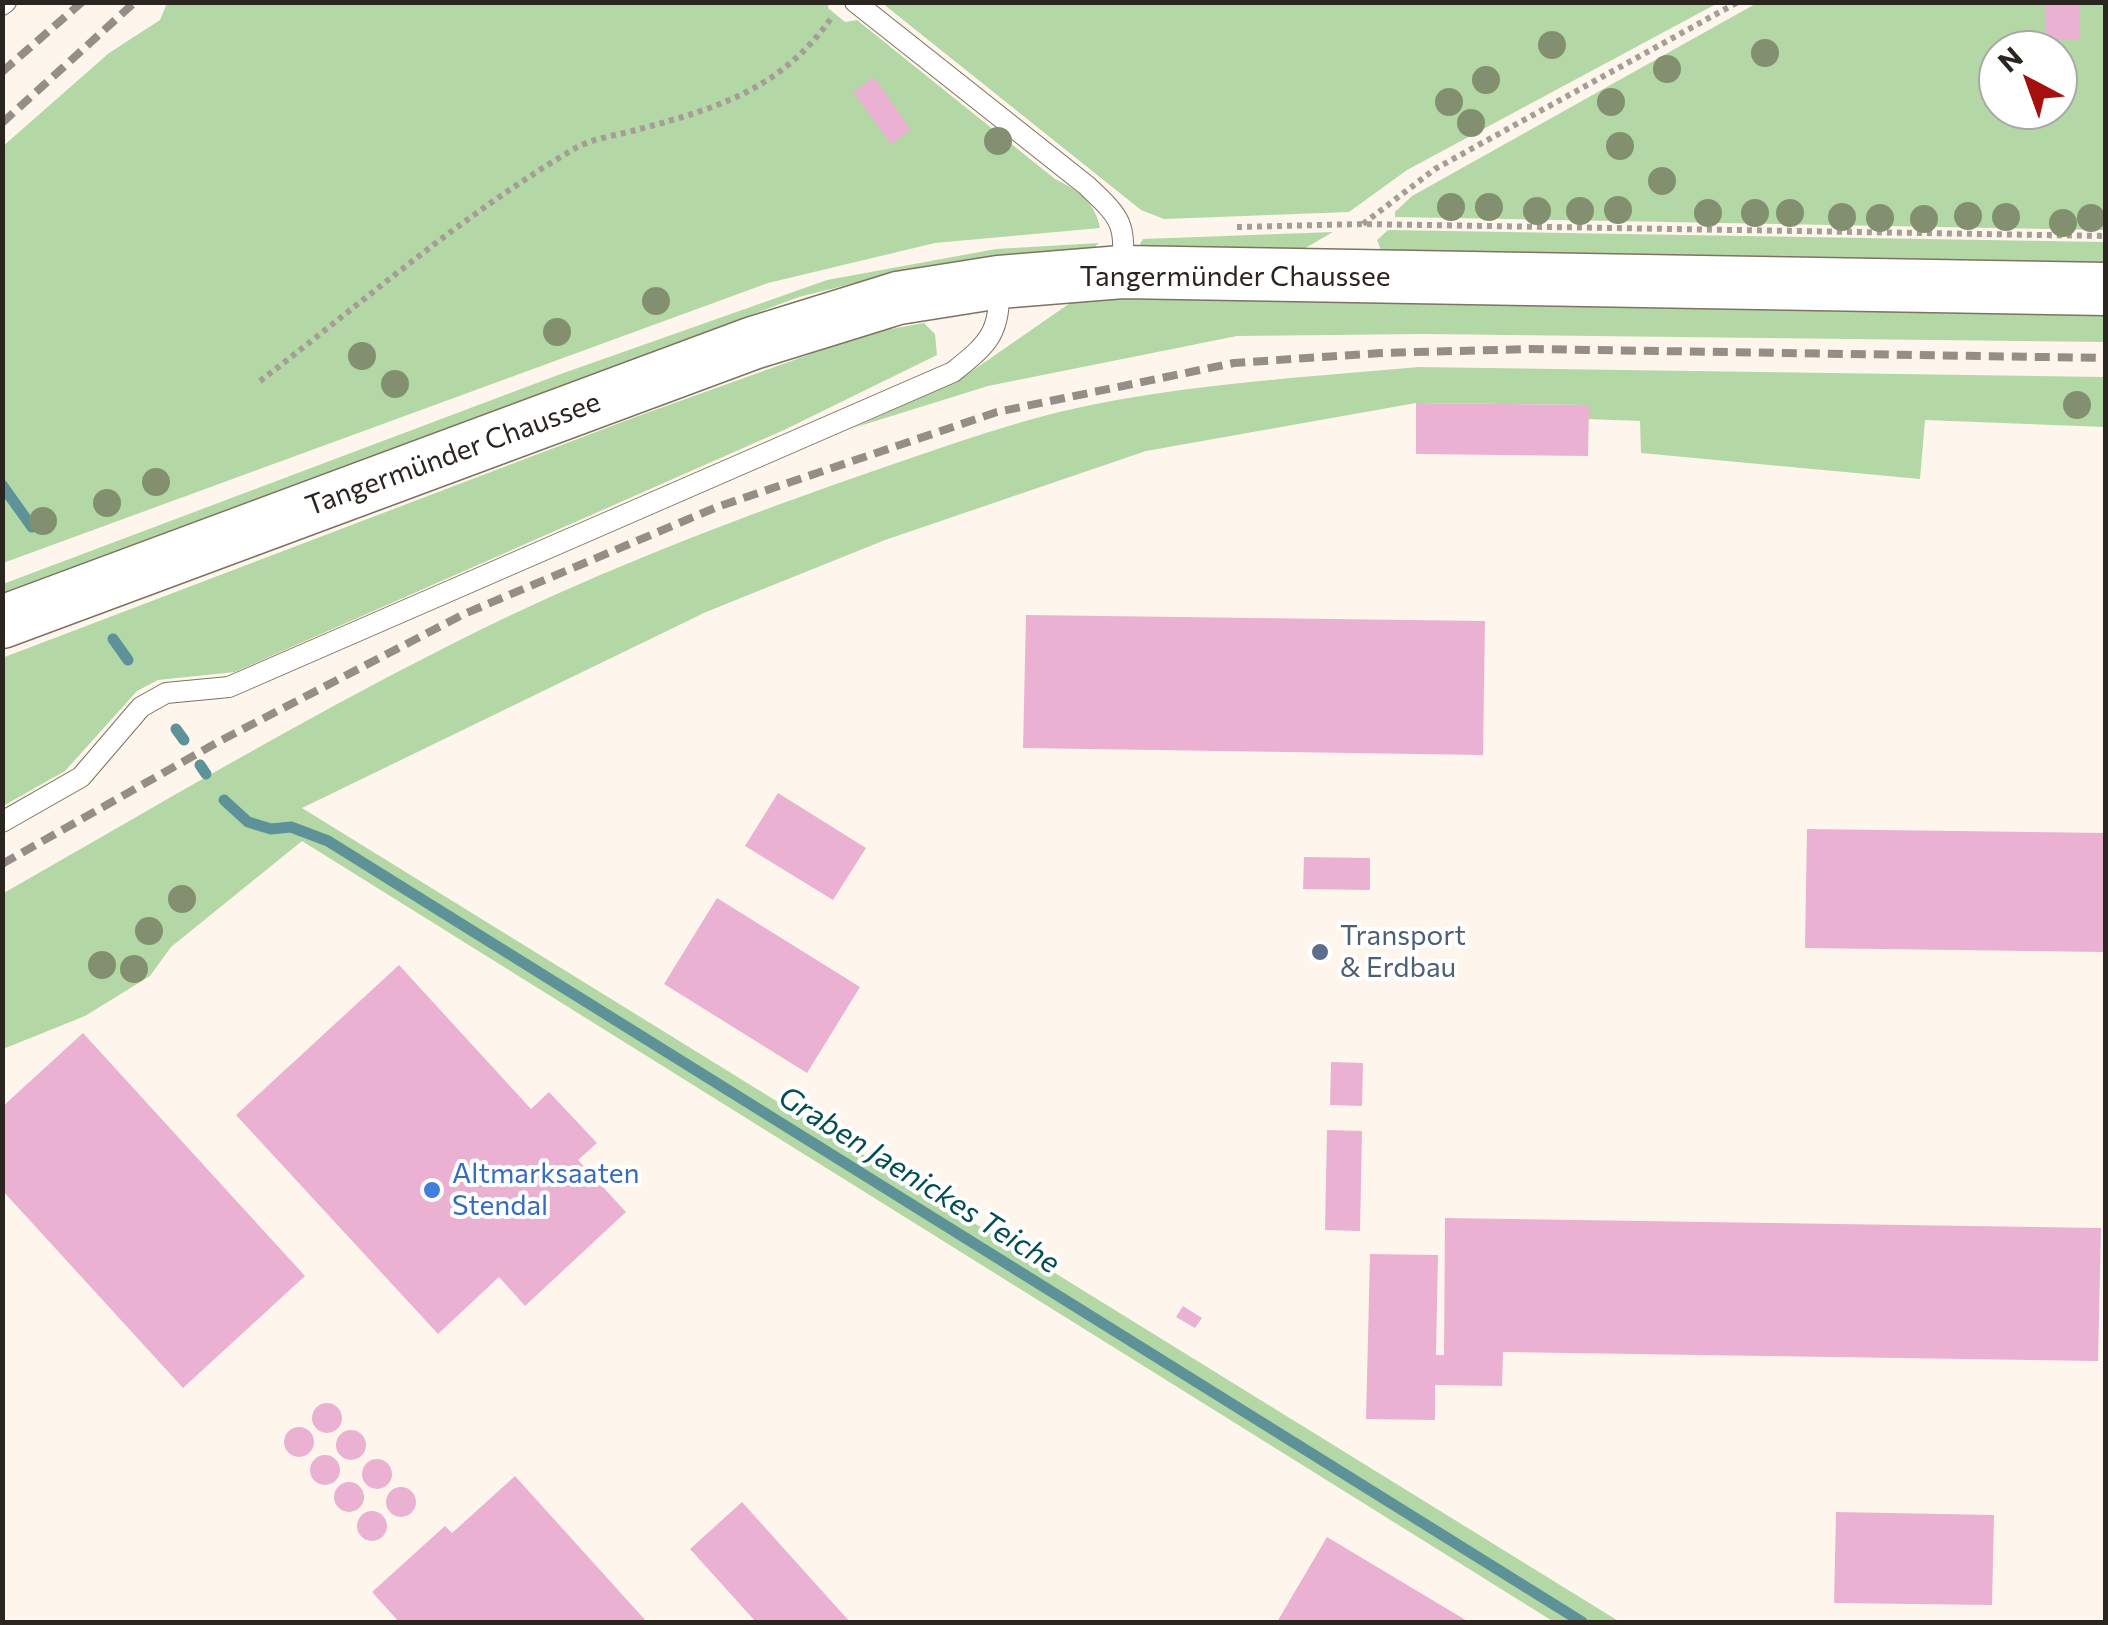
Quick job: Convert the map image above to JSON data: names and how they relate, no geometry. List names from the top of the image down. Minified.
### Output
{"streets":{"main road":["Tangermünder Chaussee"]},"water":["Graben Jaenickes Teiche"],"places":["Transport & Erdbau","Altmarksaaten Stendal"],"north":"top left"}
